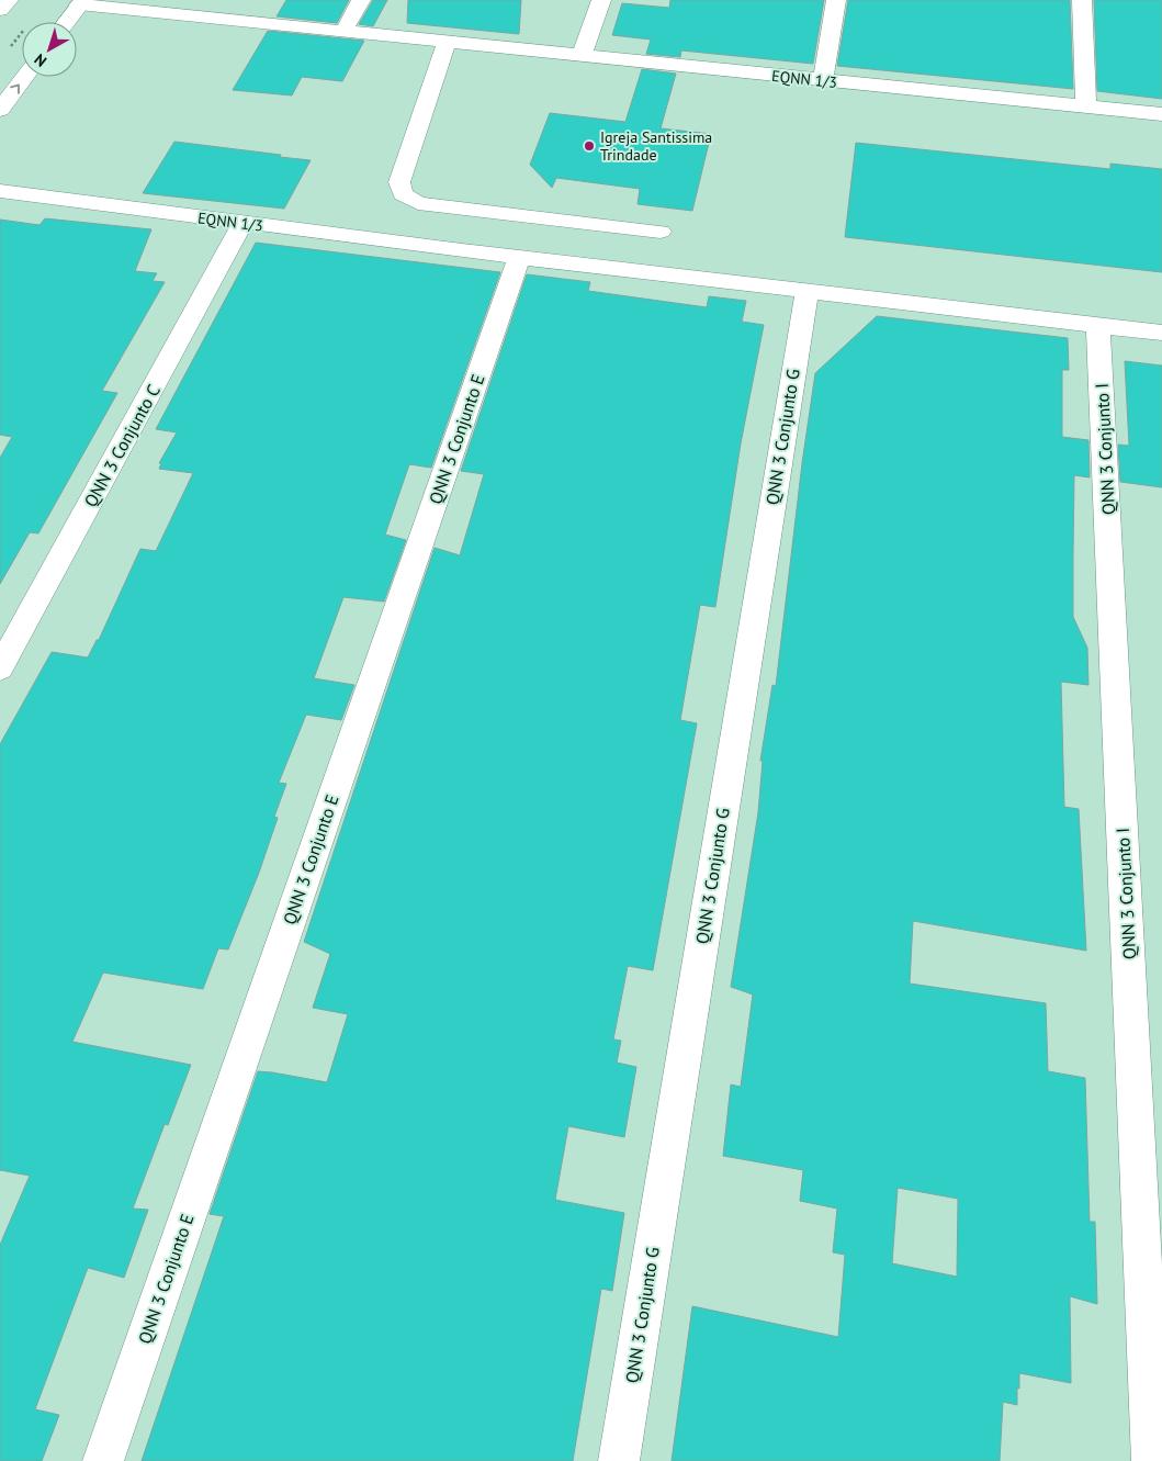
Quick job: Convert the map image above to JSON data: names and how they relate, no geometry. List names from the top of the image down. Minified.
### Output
{"streets":{"street":["EQNN 1/3","QNN 3 Conjunto G","QNN 3 Conjunto E","QNN 3 Conjunto C","QNN 3 Conjunto I"]},"crossings":[["EQNN 1/3","QNN 3 Conjunto G"],["EQNN 1/3","QNN 3 Conjunto E"],["EQNN 1/3","QNN 3 Conjunto C"],["EQNN 1/3","QNN 3 Conjunto I"]],"places":["Igreja Santissima Trindade"],"north":"bottom left"}
